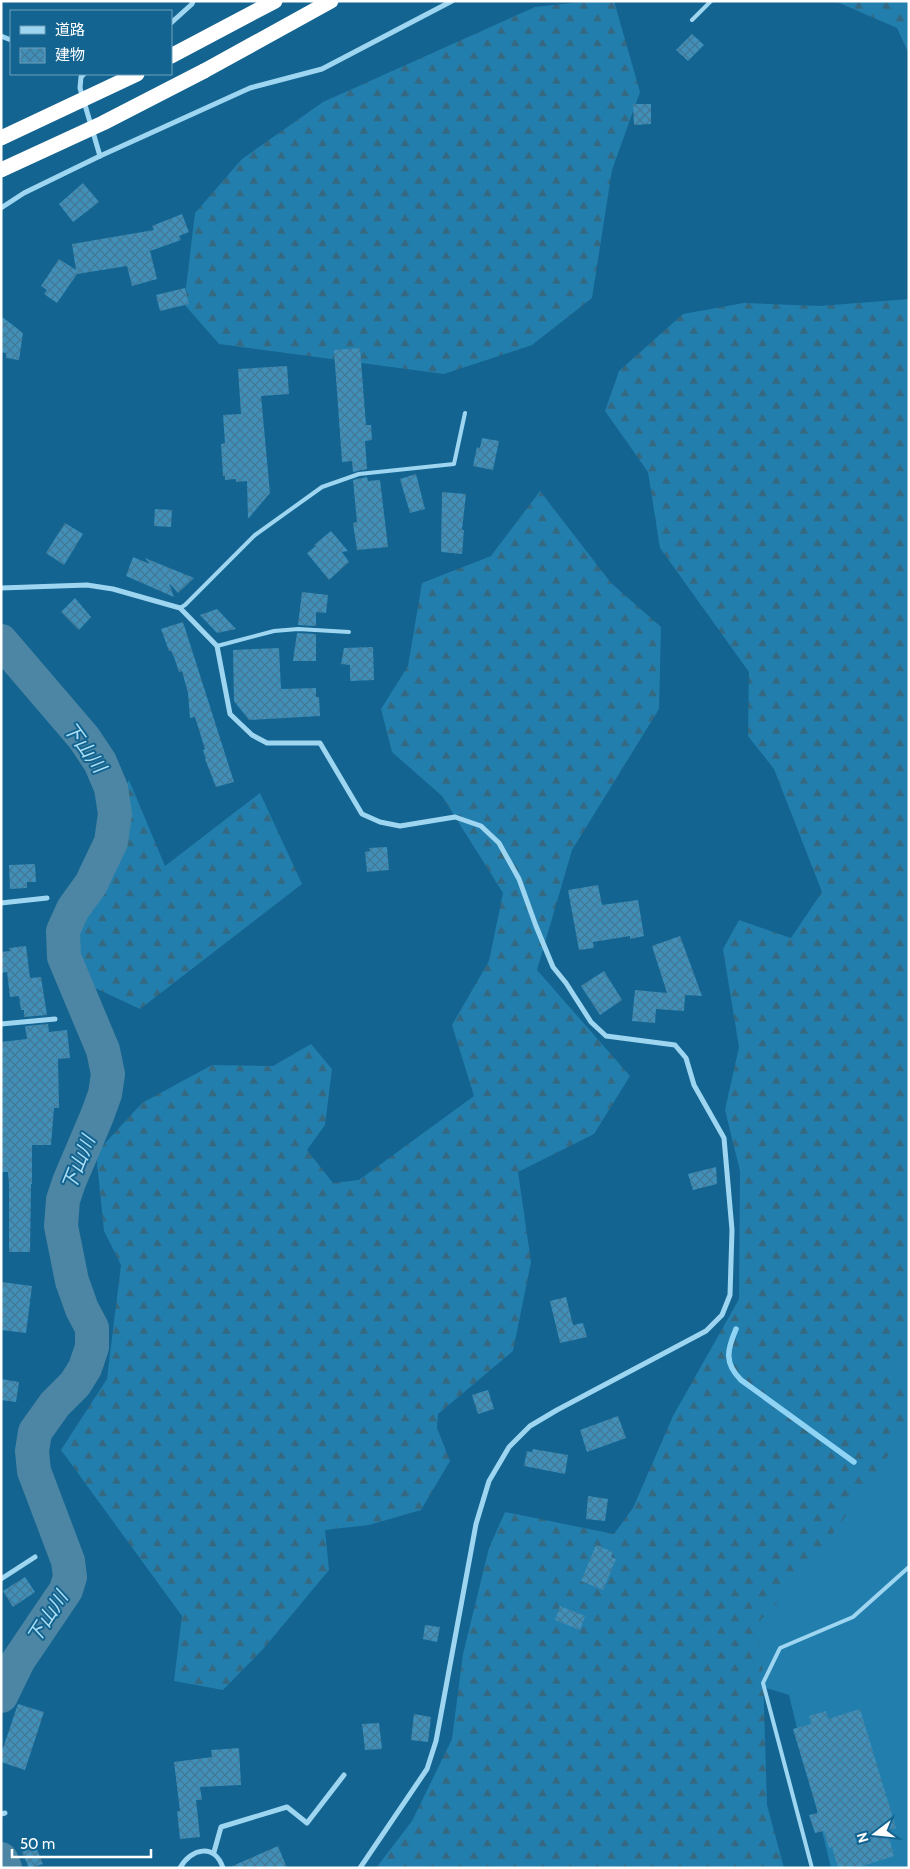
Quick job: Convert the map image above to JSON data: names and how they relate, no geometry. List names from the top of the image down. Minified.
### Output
{"water":["下山川"],"legend":["道路","建物"],"scale_bar":"50 m","north":"left"}
